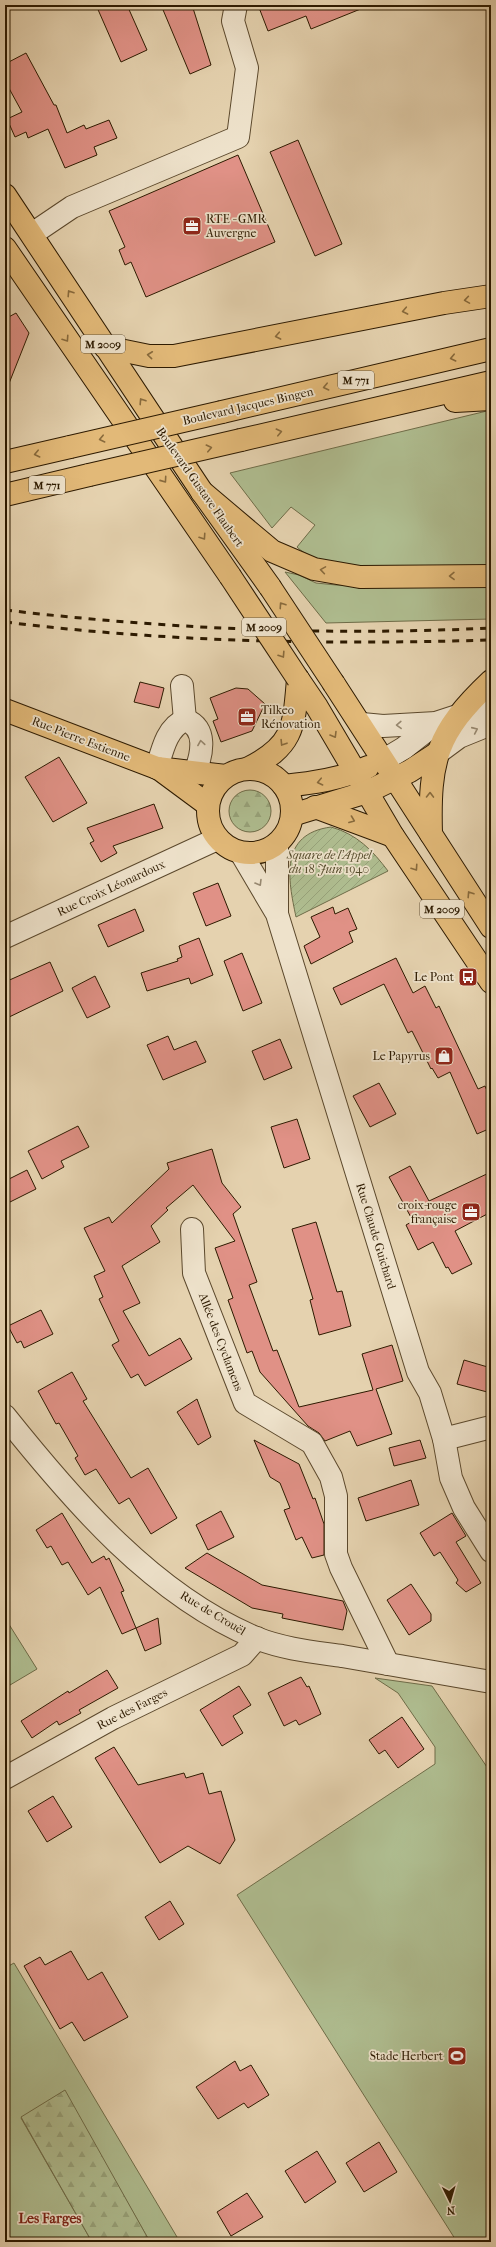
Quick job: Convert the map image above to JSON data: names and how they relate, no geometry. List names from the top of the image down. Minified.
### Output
{"streets":{"main road":["M 2009","M 771","Boulevard Jacques Bingen","Boulevard Gustave Flaubert","Rue Pierre Estienne"],"street":["Rue Croix Léonardoux","Rue Claude Guichard","Allée des Cyclamens","Rue de Crouël","Rue des Farges"]},"crossings":[["M 2009","Boulevard Gustave Flaubert"],["Rue Pierre Estienne","Rue Croix Léonardoux"],["Rue Pierre Estienne","Rue Claude Guichard"],["Rue Croix Léonardoux","Rue Claude Guichard"],["Allée des Cyclamens","Rue de Crouël"],["Rue de Crouël","Rue des Farges"]],"districts":["Les Farges"],"parks":["Square de l'Appel du 18 Juin 1940"],"places":{"office":["RTE - GMR Auvergne","Tilkeo Rénovation","croix-rouge française"],"bus stop":["Le Pont"],"shop":["Le Papyrus"],"sports":["Stade Herbert"]},"north":"bottom"}
